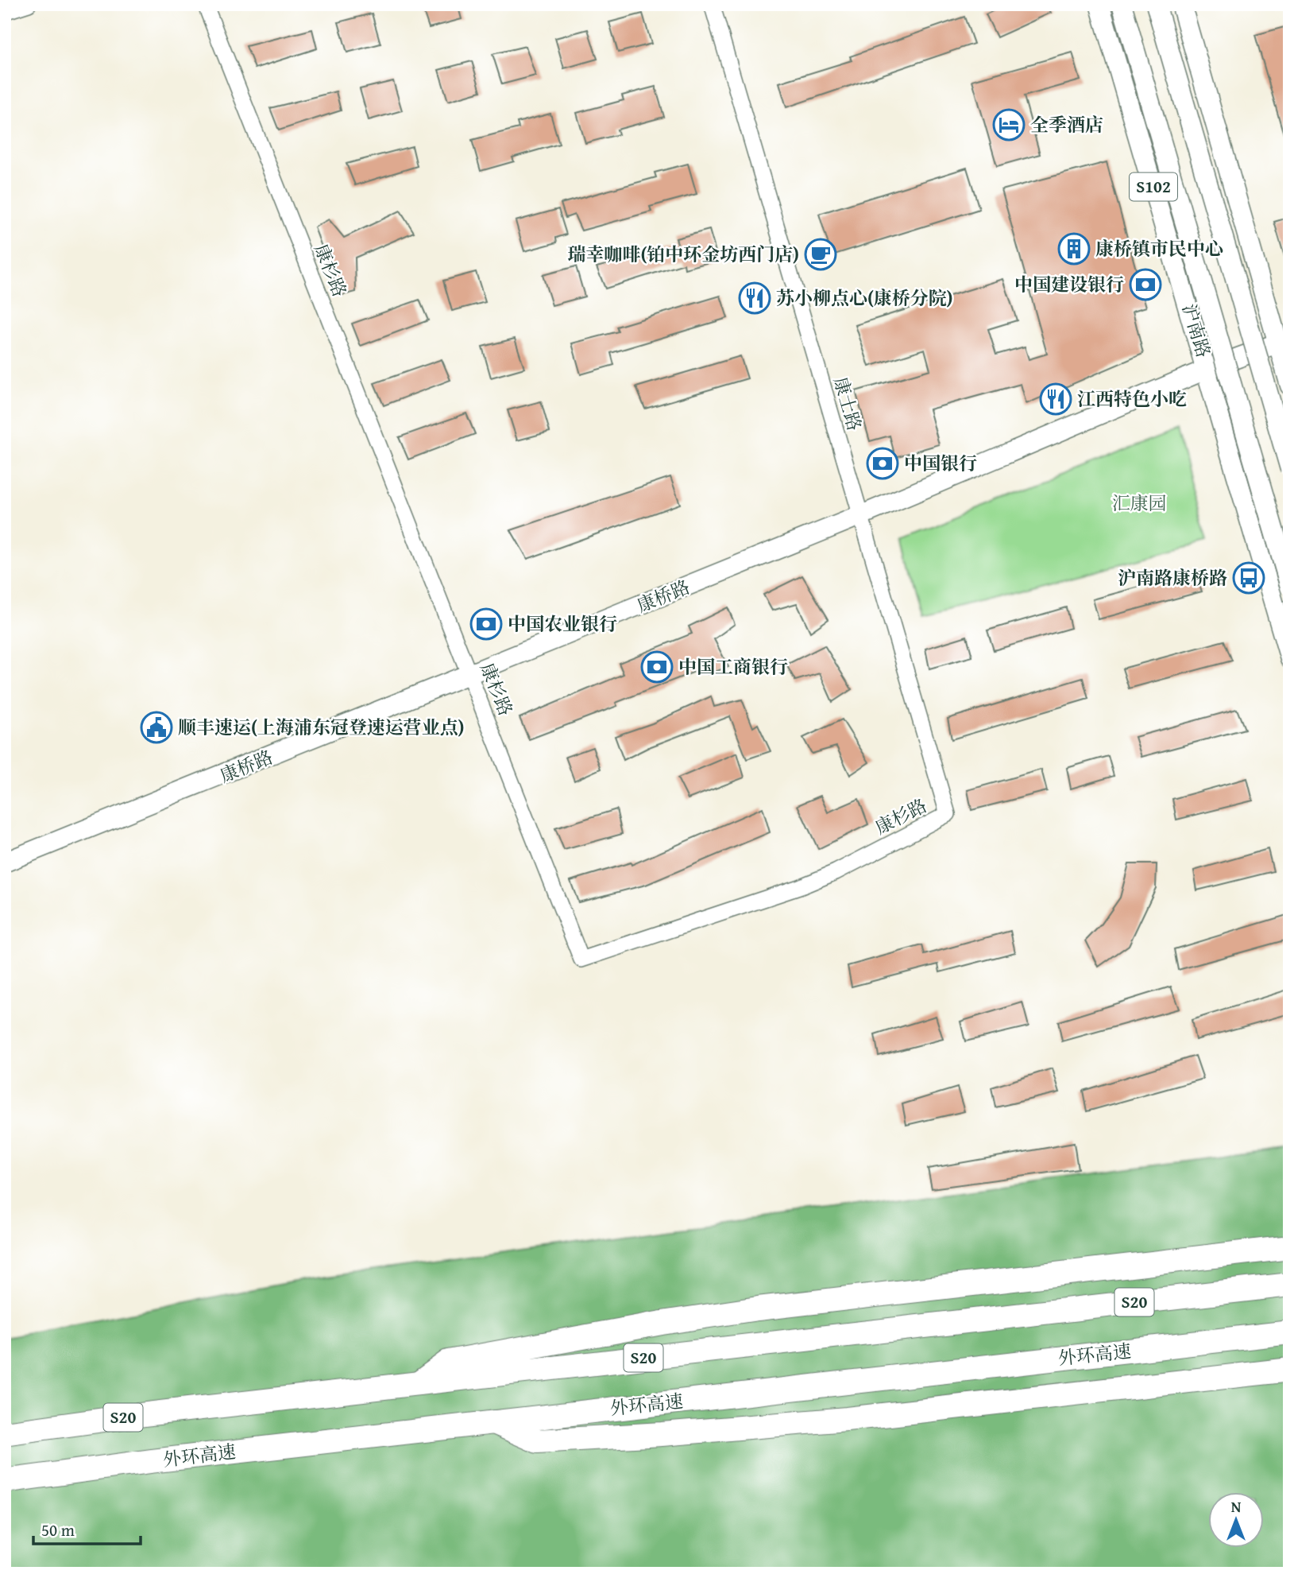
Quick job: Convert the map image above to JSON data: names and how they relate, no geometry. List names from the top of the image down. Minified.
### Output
{"streets":{"highway":["S20","外环高速"],"main road":["S102","沪南路","康桥路"],"street":["康杉路","康士路"]},"crossings":[["康杉路","康士路"],["康杉路","康桥路"],["沪南路","康桥路"],["康士路","康桥路"]],"parks":["汇康园"],"places":{"hotel":["全季酒店"],"building":["康桥镇市民中心"],"cafe":["瑞幸咖啡(铂中环金坊西门店)"],"bank":["中国建设银行","中国银行","中国农业银行","中国工商银行"],"restaurant":["苏小柳点心(康桥分院)","江西特色小吃"],"bus stop":["沪南路康桥路"],"public building":["顺丰速运(上海浦东冠登速运营业点)"]},"scale_bar":"50 m","north":"top"}
